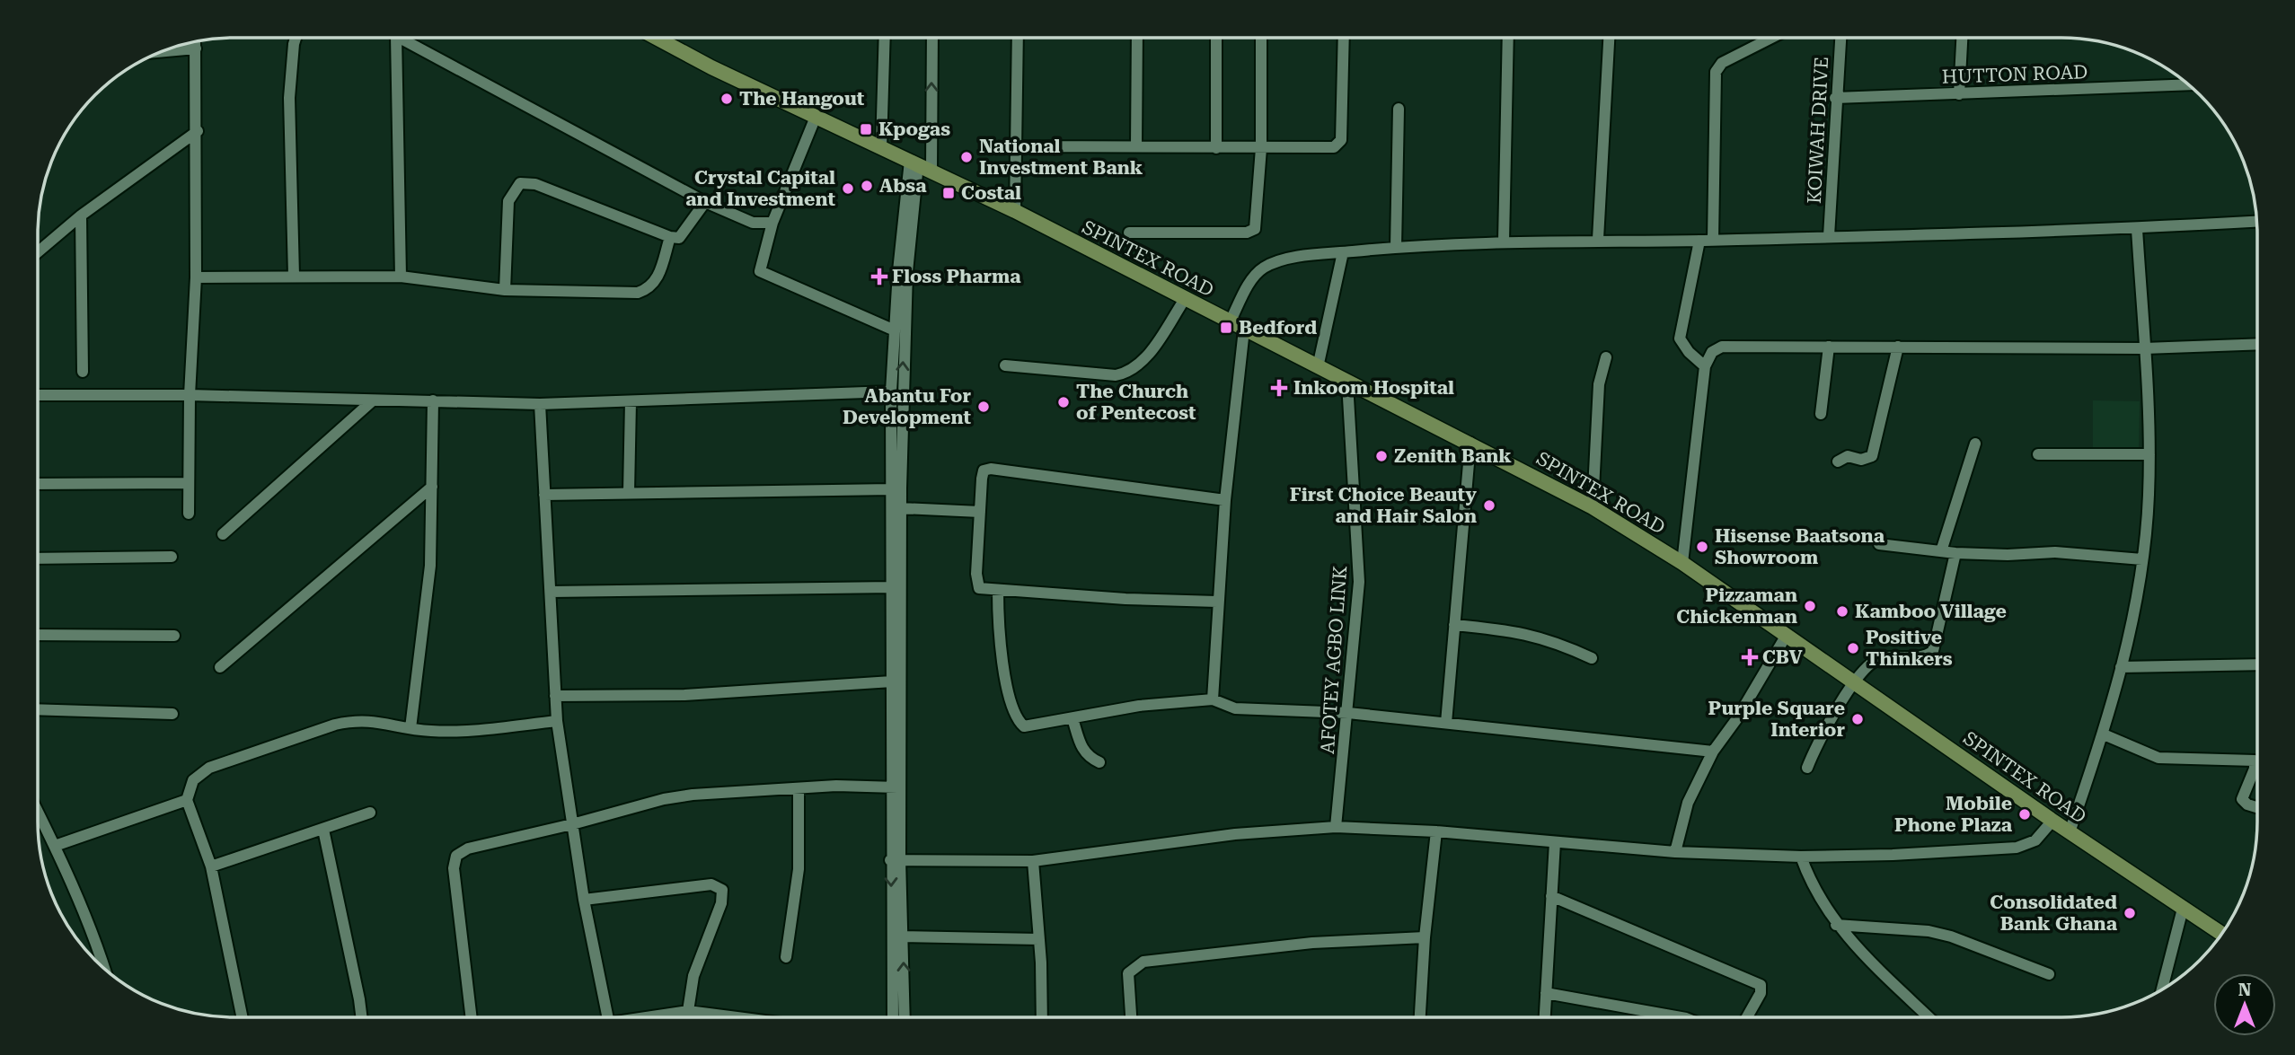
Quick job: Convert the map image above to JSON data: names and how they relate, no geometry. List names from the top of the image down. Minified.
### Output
{"streets":{"main road":["SPINTEX ROAD"],"street":["HUTTON ROAD","KOIWAH DRIVE","AFOTEY AGBO LINK"]},"crossings":[["HUTTON ROAD","KOIWAH DRIVE"],["SPINTEX ROAD","AFOTEY AGBO LINK"]],"places":{"other":["The Hangout","National Investment Bank","Absa","Crystal Capital and Investment","The Church of Pentecost","Abantu For Development","Zenith Bank","First Choice Beauty and Hair Salon","Hisense Baatsona Showroom","Pizzaman Chickenman","Kamboo Village","Positive Thinkers","Purple Square Interior","Mobile Phone Plaza","Consolidated Bank Ghana"],"transit":["Kpogas","Costal","Bedford"],"health":["Floss Pharma","Inkoom Hospital","CBV"]},"north":"top"}
